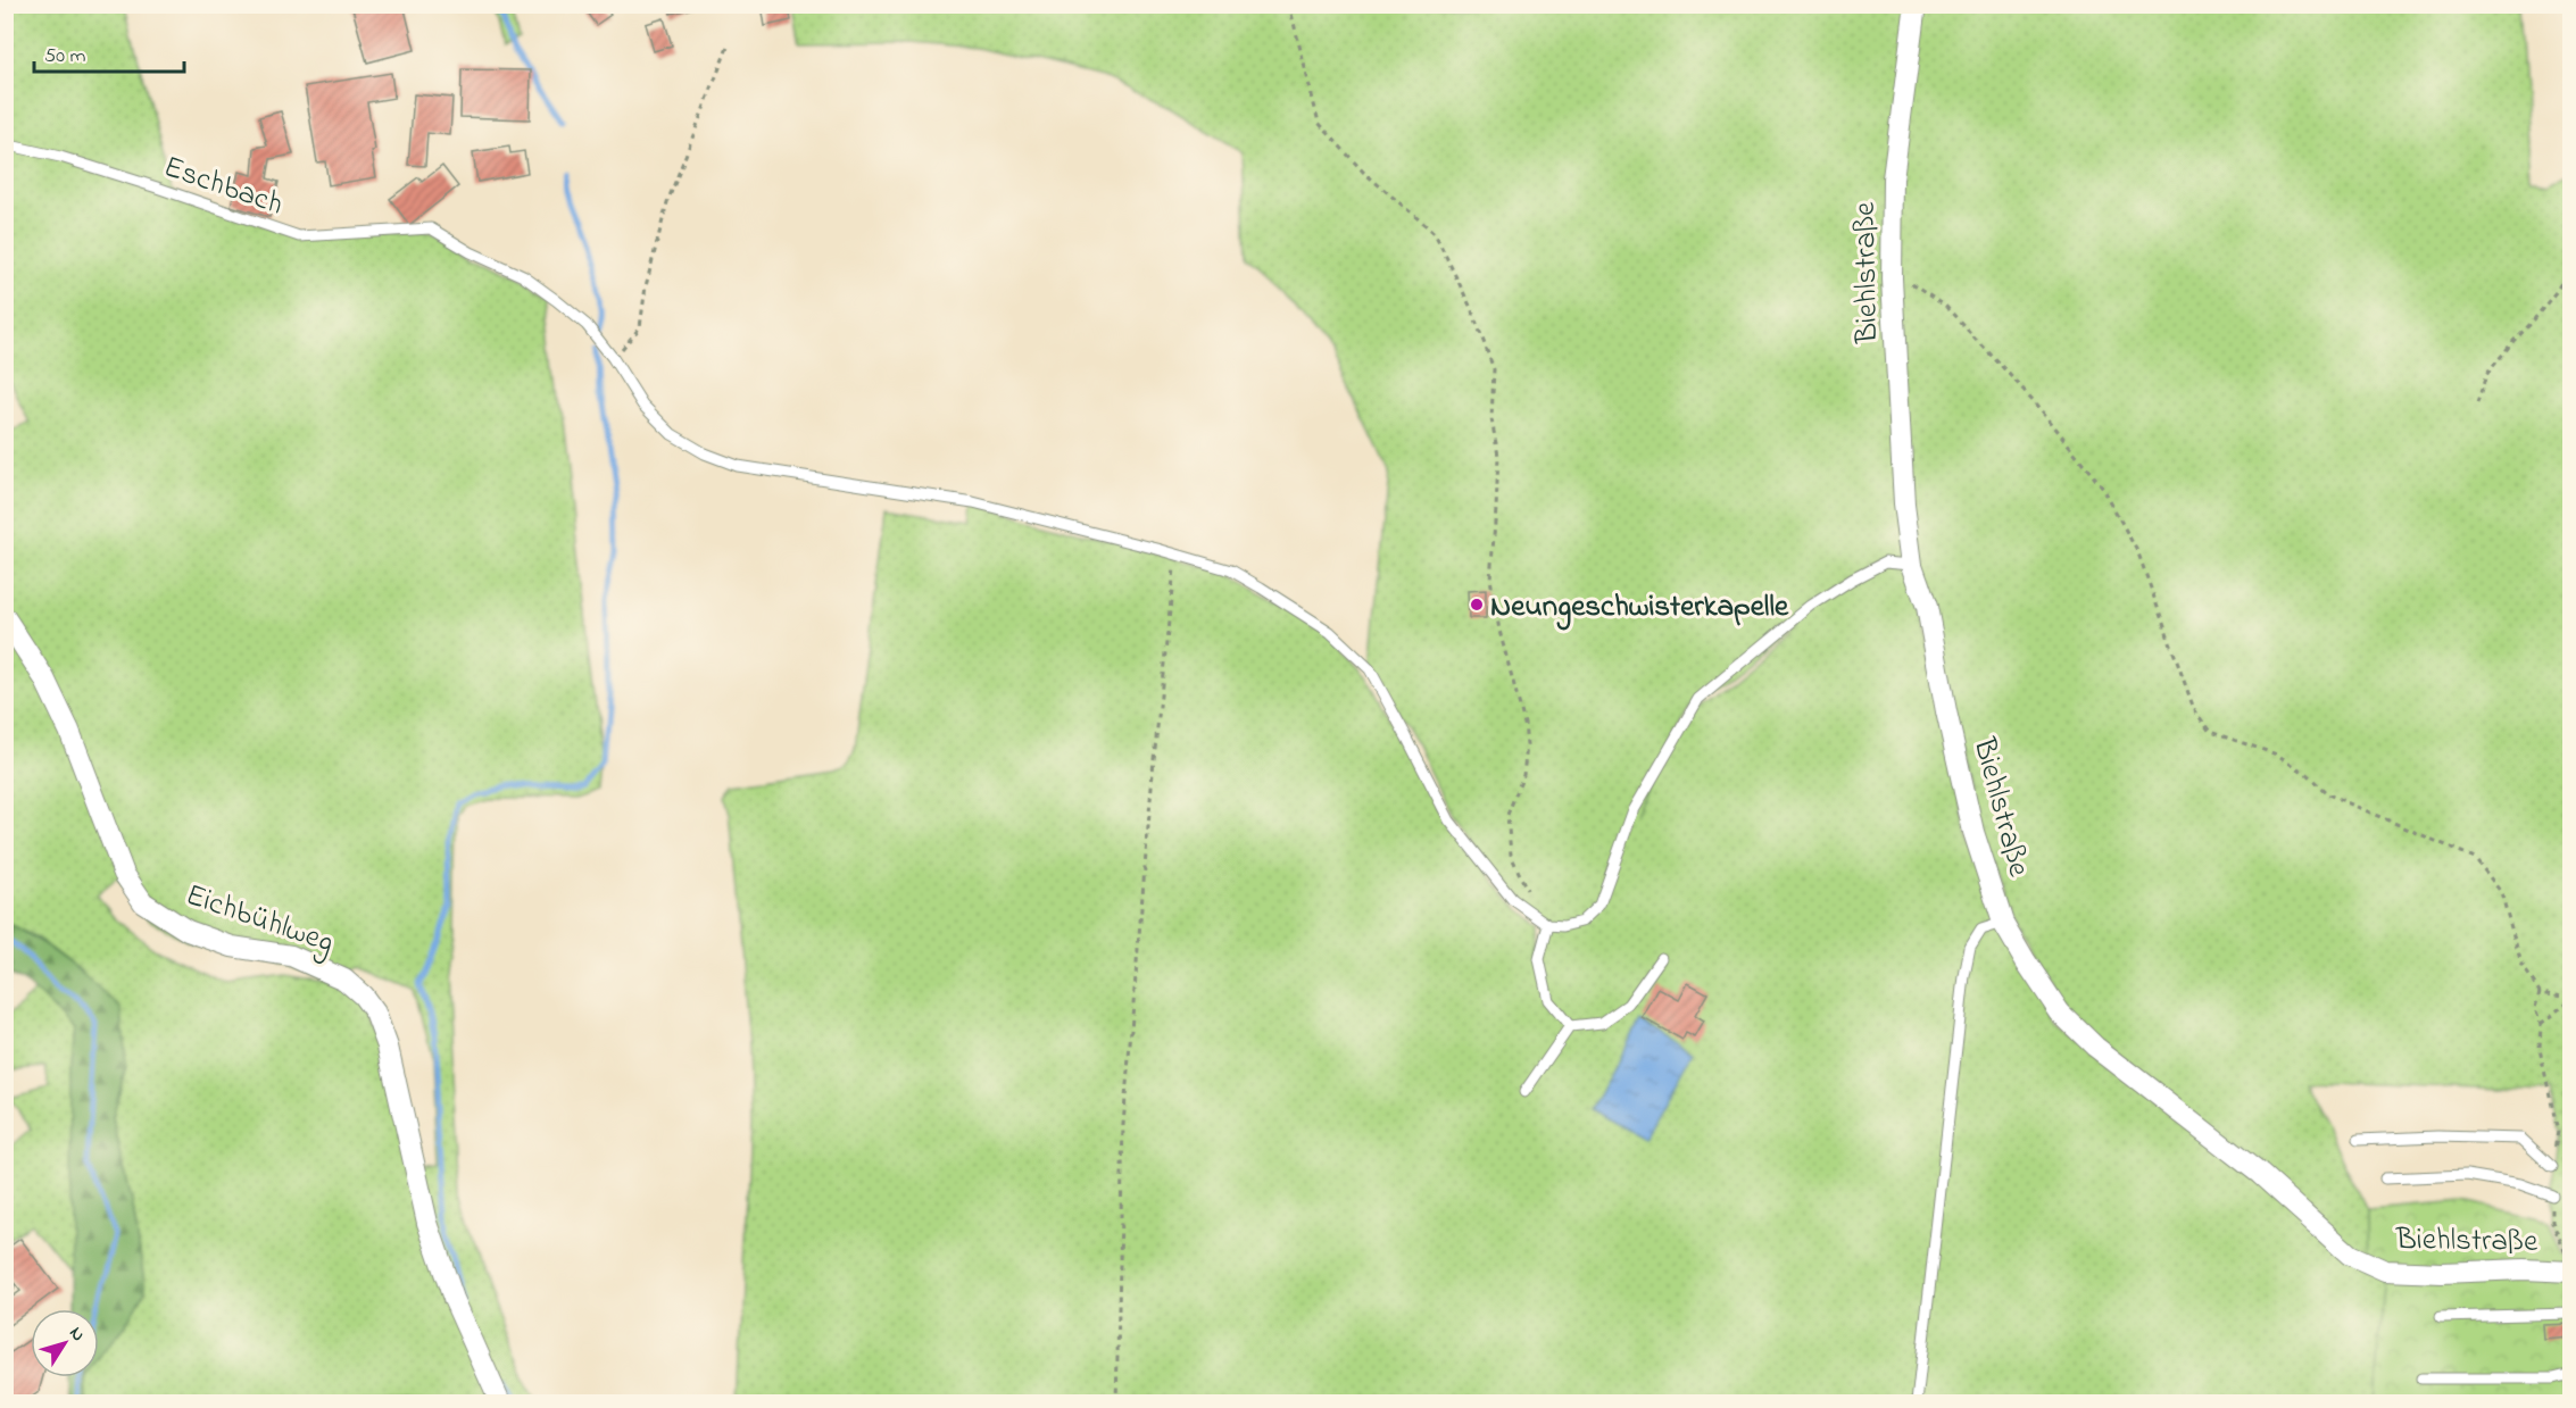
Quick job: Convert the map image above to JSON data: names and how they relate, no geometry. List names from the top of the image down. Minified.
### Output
{"streets":{"street":["Biehlstraße","Eichbühlweg"],"lane":["Eschbach"]},"places":["Neungeschwisterkapelle"],"scale_bar":"50 m","north":"top right"}
